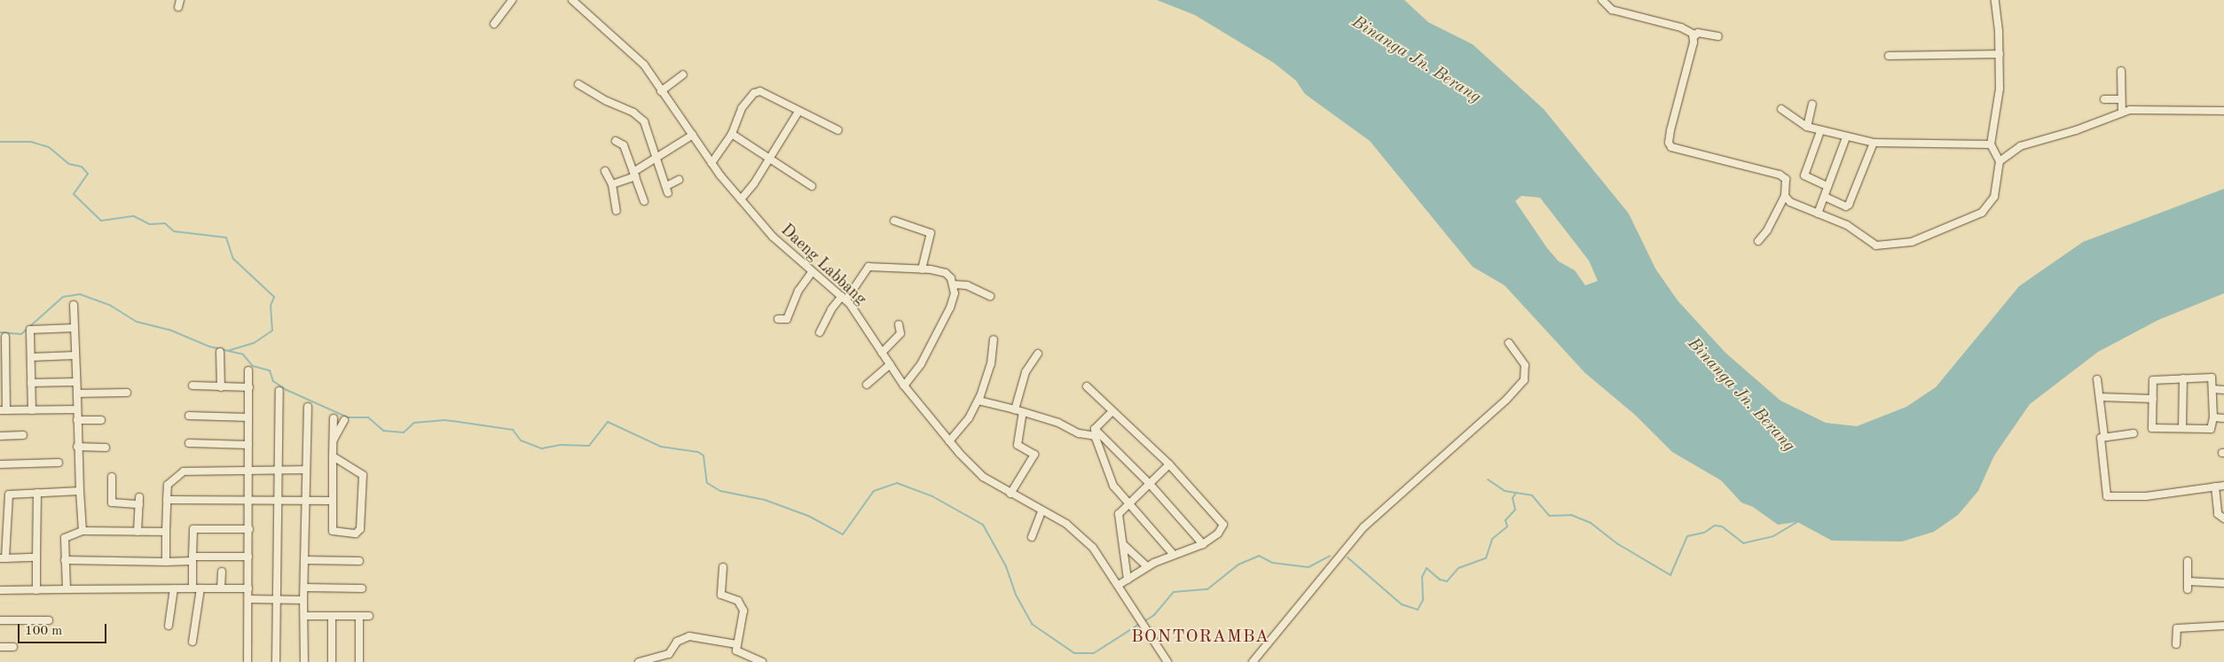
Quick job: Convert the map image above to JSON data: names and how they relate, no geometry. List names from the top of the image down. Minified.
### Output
{"streets":{"street":["Daeng Labbang"]},"districts":["BONTORAMBA"],"water":["Binanga Jn. Berang"],"scale_bar":"100 m"}
